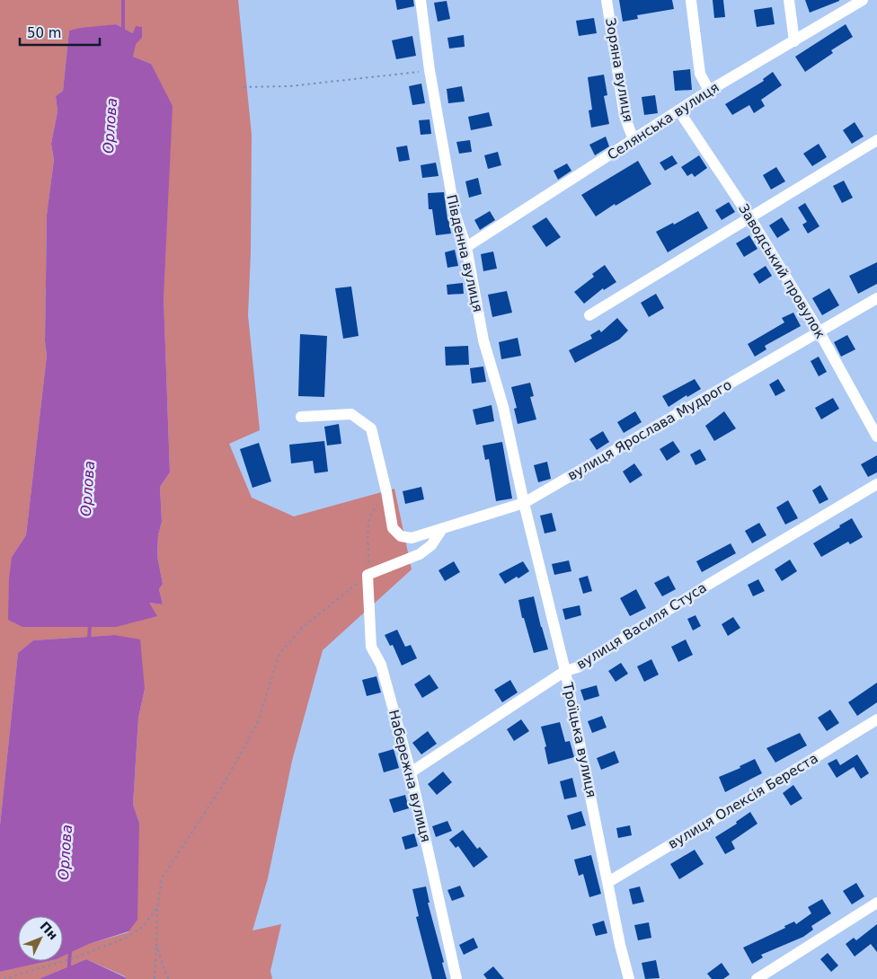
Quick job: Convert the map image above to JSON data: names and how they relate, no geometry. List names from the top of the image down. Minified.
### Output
{"streets":{"street":["Зоряна вулиця","Селянська вулиця","Південна вулиця","Заводський провулок","вулиця Ярослава Мудрого","вулиця Василя Стуса","Троїцька вулиця","Набережна вулиця","вулиця Олексія Береста"]},"crossings":[["Зоряна вулиця","Селянська вулиця"],["Селянська вулиця","Південна вулиця"],["Селянська вулиця","Заводський провулок"],["Південна вулиця","вулиця Ярослава Мудрого"],["Південна вулиця","Троїцька вулиця"],["Заводський провулок","вулиця Ярослава Мудрого"],["вулиця Ярослава Мудрого","Троїцька вулиця"],["вулиця Василя Стуса","Троїцька вулиця"],["вулиця Василя Стуса","Набережна вулиця"],["Троїцька вулиця","вулиця Олексія Береста"]],"water":["Орлова"],"scale_bar":"50 m","north":"top right"}
